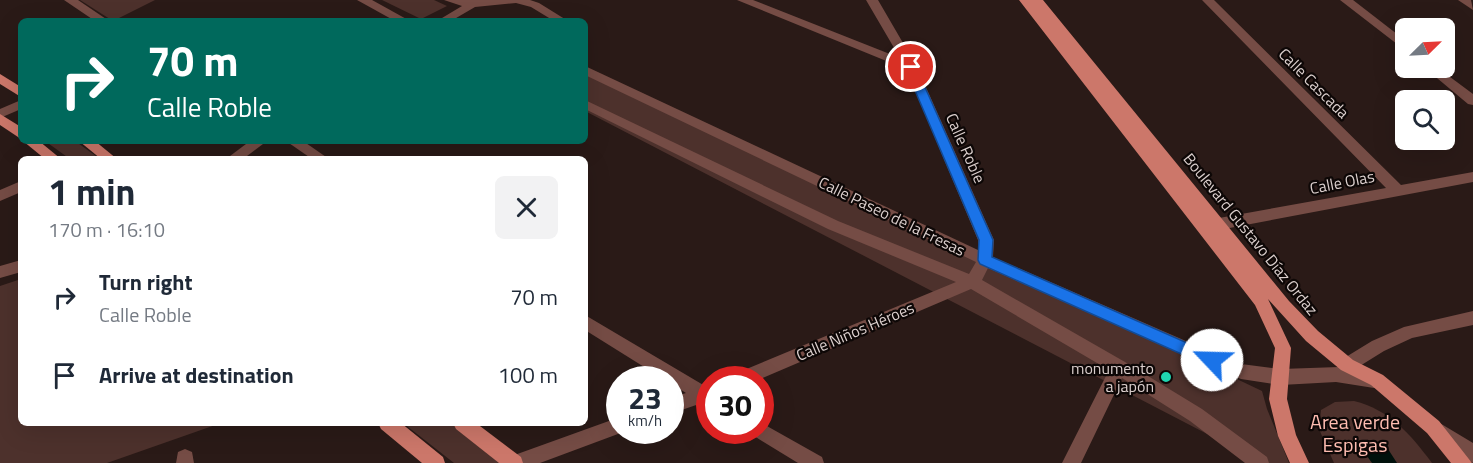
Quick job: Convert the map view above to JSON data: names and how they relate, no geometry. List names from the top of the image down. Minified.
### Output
{"streets":{"main road":["Boulevard Gustavo Díaz Ordaz"],"street":["Calle Cascada","Calle Roble","Calle Olas","Calle Paseo de la Fresas","Calle Niños Héroes"]},"crossings":[["Calle Cascada","Calle Olas"],["Calle Roble","Calle Paseo de la Fresas"],["Calle Olas","Boulevard Gustavo Díaz Ordaz"],["Calle Paseo de la Fresas","Boulevard Gustavo Díaz Ordaz"],["Calle Paseo de la Fresas","Calle Niños Héroes"]],"parks":["Area verde Espigas"],"places":["monumento a japón"],"north":"top right","page":{"turn":["70 m","Calle Roble"],"heading":["1 min","170 m · 16:10"],"list":[{"name":"Turn right","note":"Calle Roble","value":"70 m"},{"name":"Arrive at destination","value":"100 m"}],"speed":"23 km/h","limit":"30"}}
